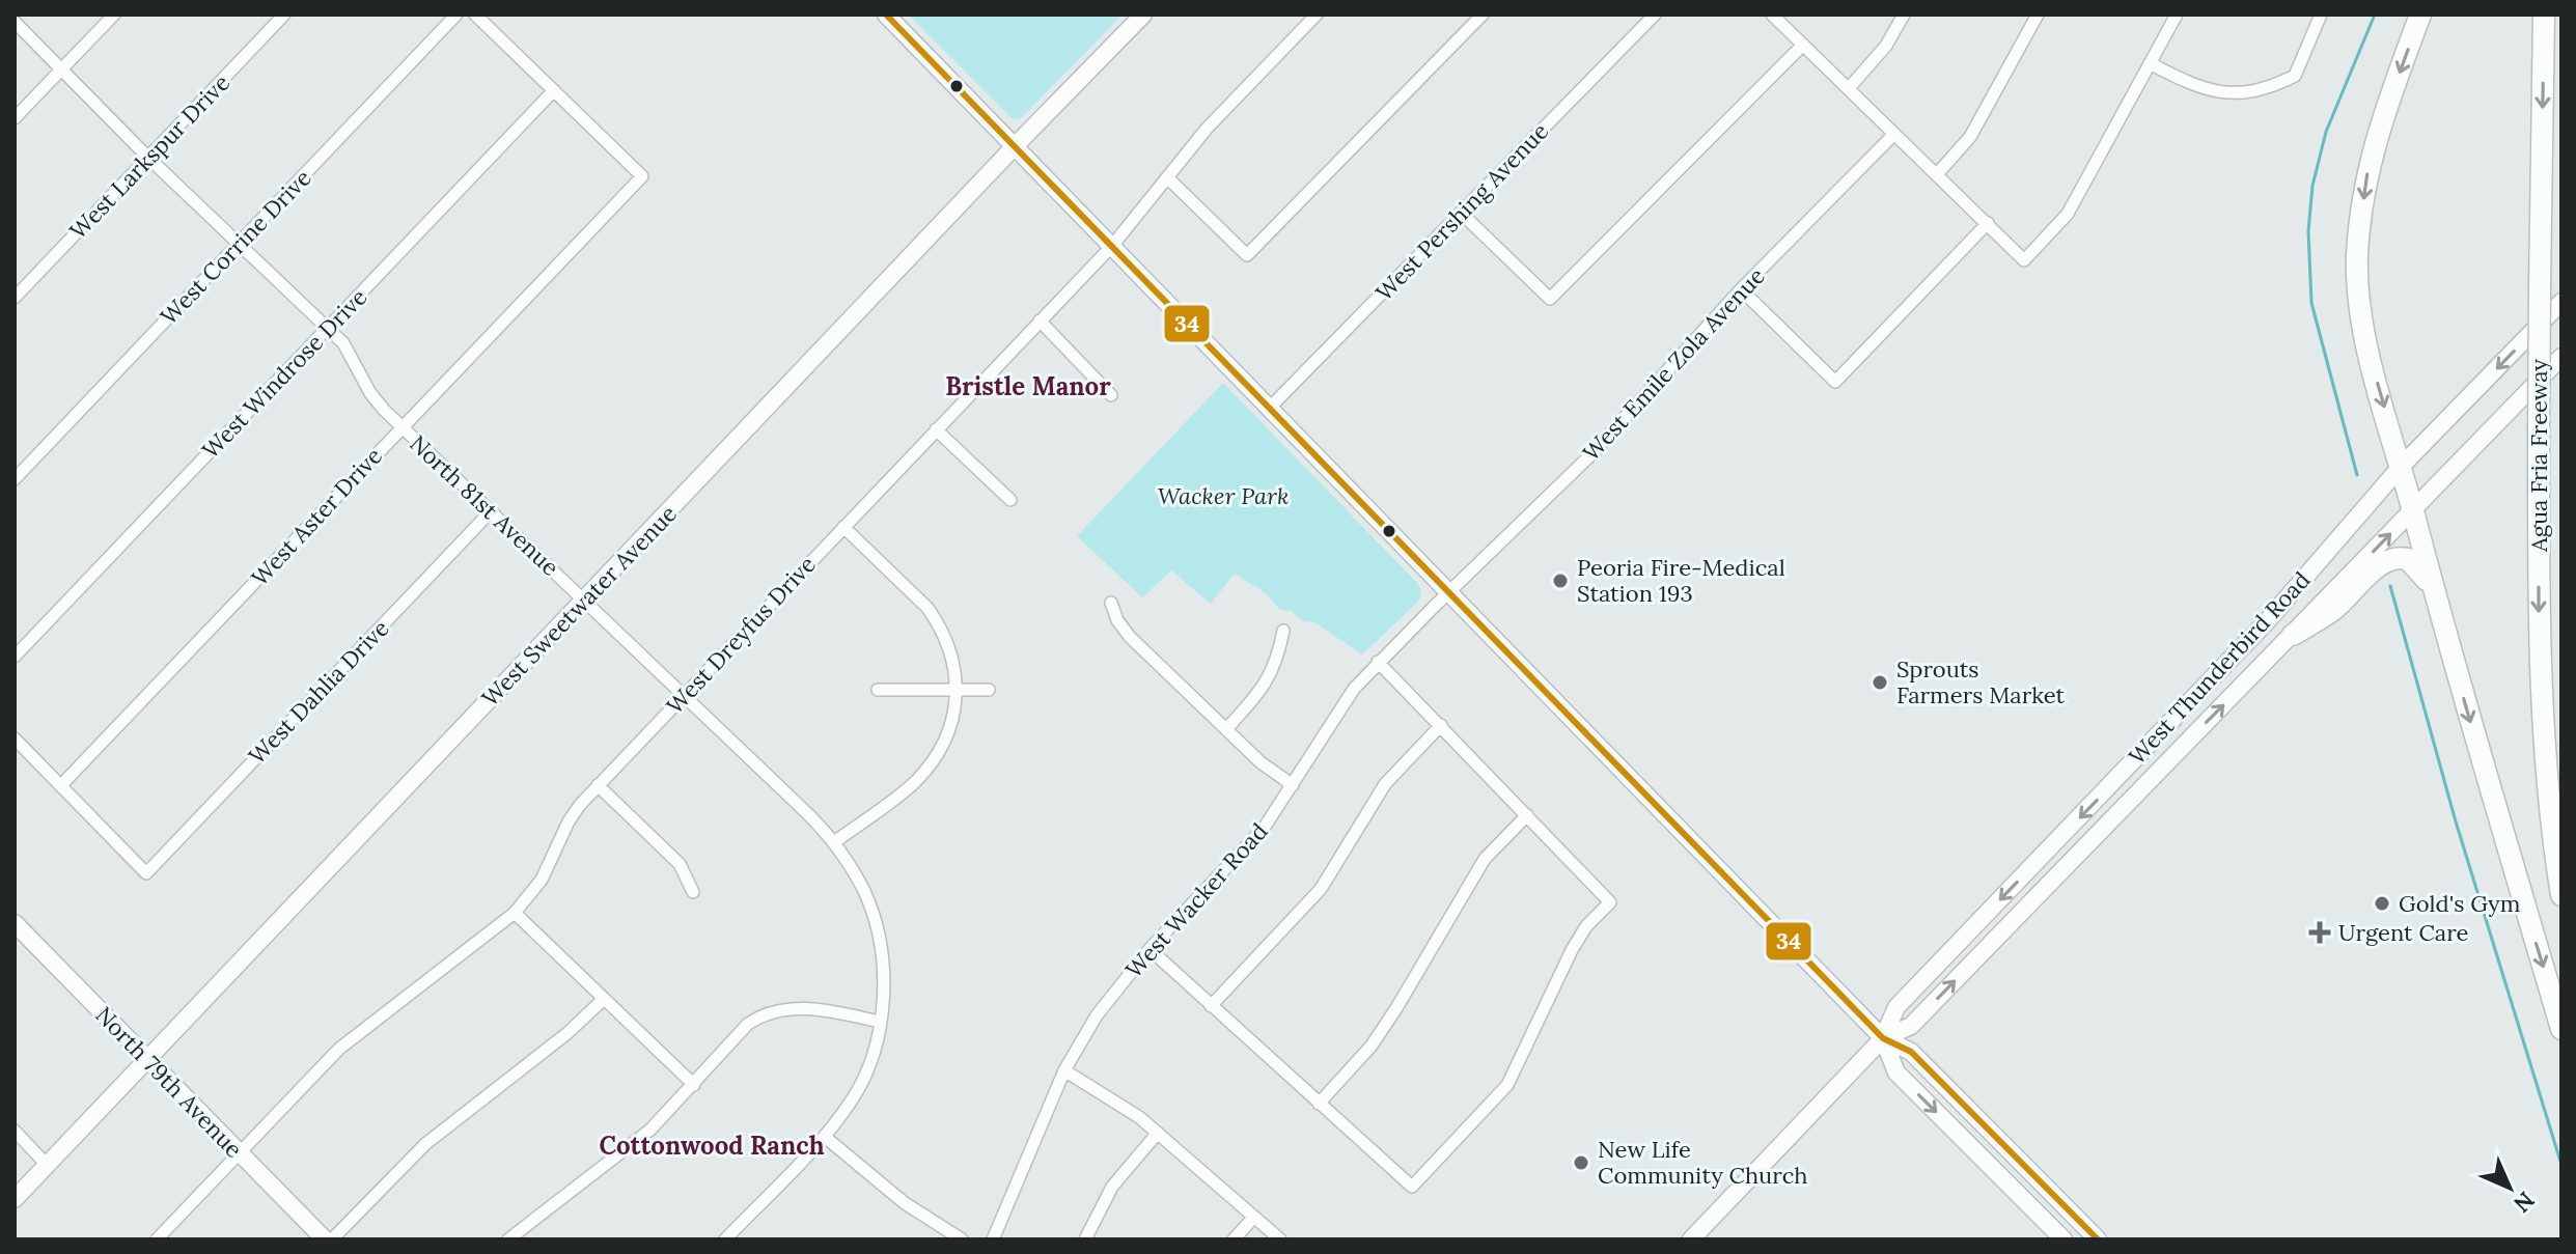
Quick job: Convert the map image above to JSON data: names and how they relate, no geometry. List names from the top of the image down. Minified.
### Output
{"streets":{"highway":["Agua Fria Freeway"],"main road":["West Sweetwater Avenue","West Thunderbird Road","North 79th Avenue"],"street":["West Larkspur Drive","West Pershing Avenue","West Corrine Drive","West Emile Zola Avenue","West Windrose Drive","North 81st Avenue","West Aster Drive","West Dreyfus Drive","West Dahlia Drive","West Wacker Road"]},"crossings":[["West Larkspur Drive","North 81st Avenue"],["West Corrine Drive","North 81st Avenue"],["West Emile Zola Avenue","West Wacker Road"],["West Windrose Drive","North 81st Avenue"],["West Windrose Drive","West Aster Drive"],["North 81st Avenue","West Aster Drive"],["North 81st Avenue","West Sweetwater Avenue"],["North 81st Avenue","West Dreyfus Drive"],["North 81st Avenue","West Dahlia Drive"],["West Aster Drive","West Dahlia Drive"],["West Sweetwater Avenue","North 79th Avenue"],["West Dreyfus Drive","North 79th Avenue"]],"districts":["Bristle Manor","Cottonwood Ranch"],"parks":["Wacker Park"],"places":{"other":["Peoria Fire-Medical Station 193","Sprouts Farmers Market","Gold's Gym","New Life Community Church"],"health":["Urgent Care"]},"lines":["transit line 34"],"north":"bottom right"}
